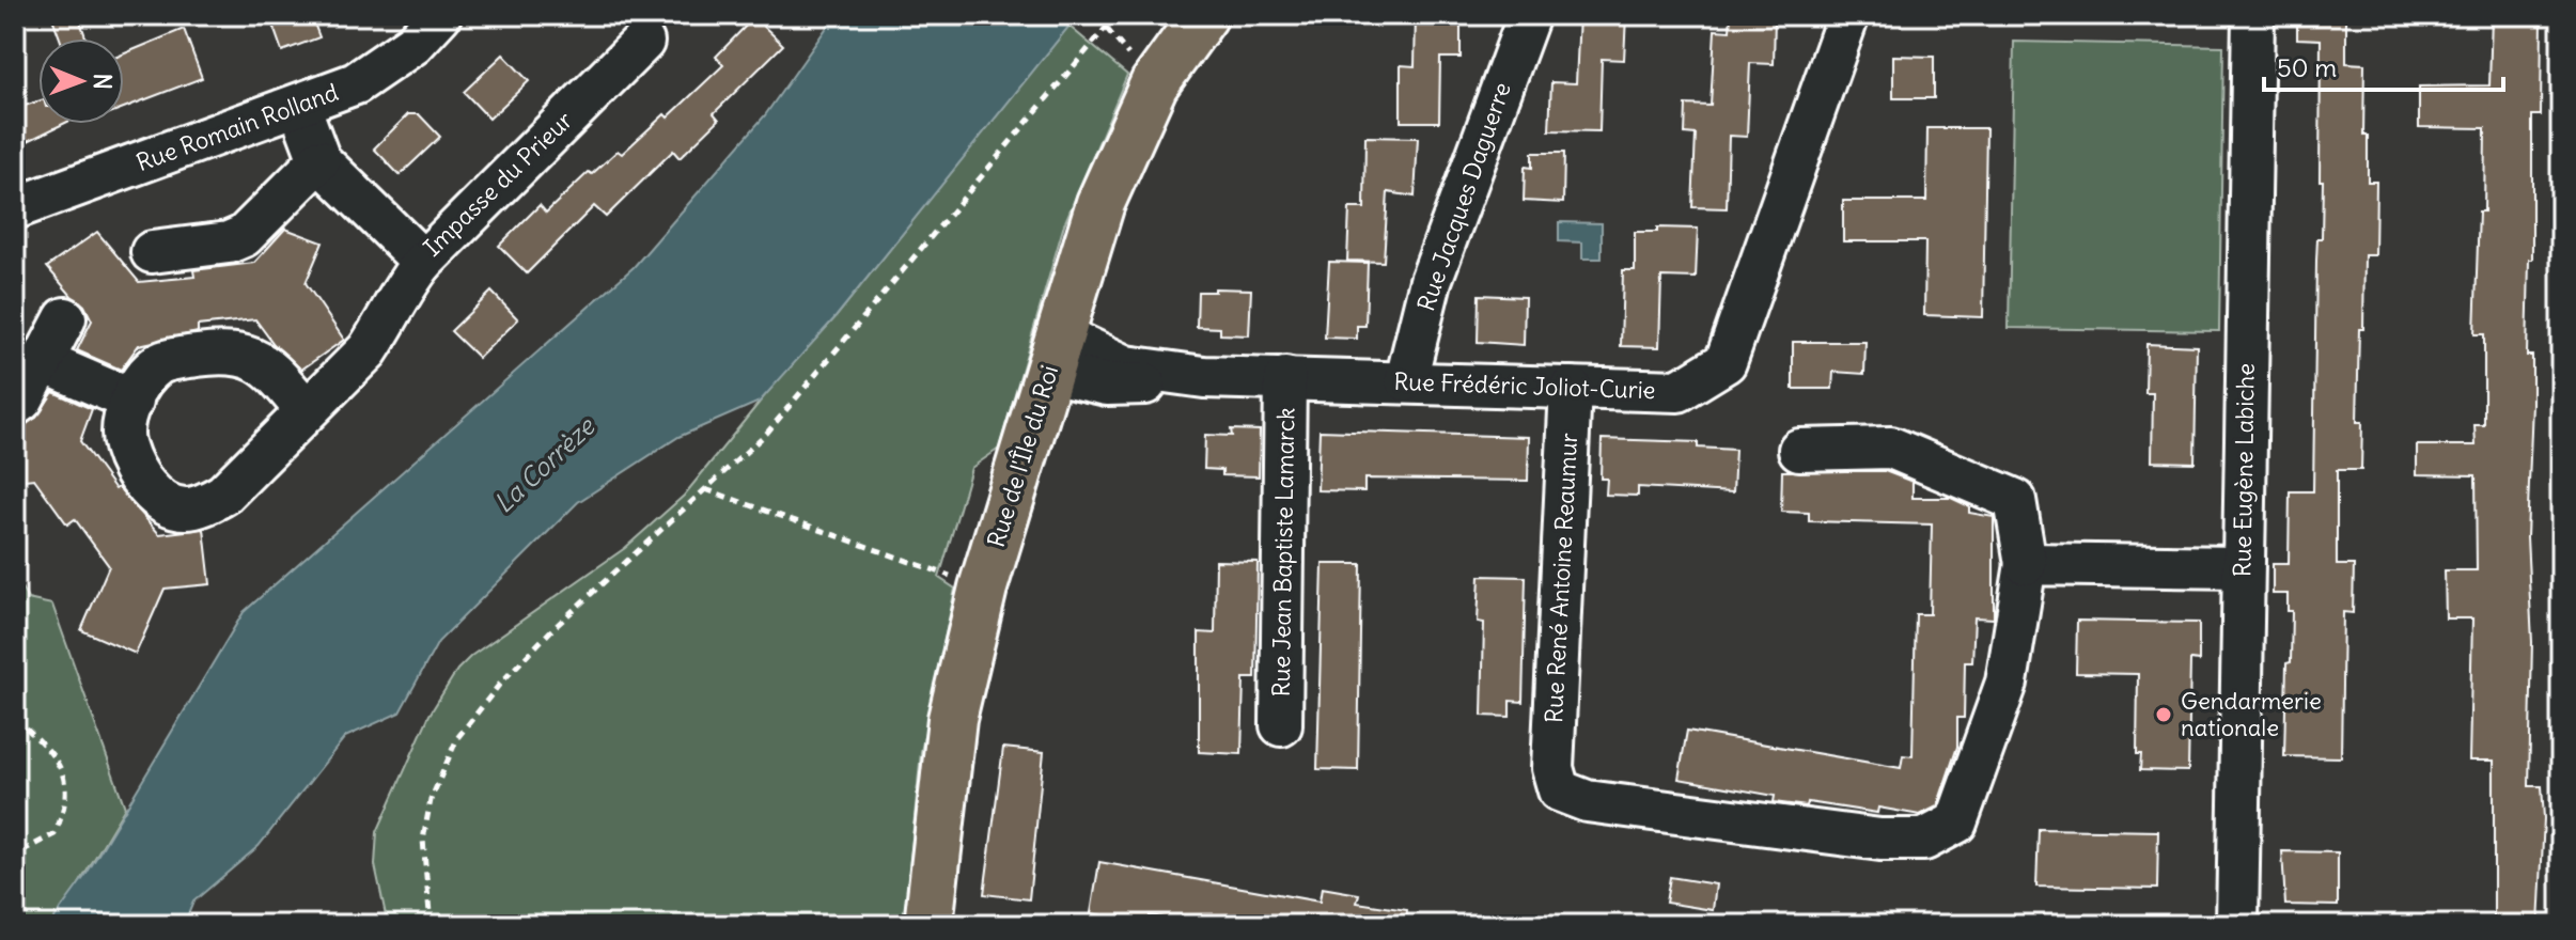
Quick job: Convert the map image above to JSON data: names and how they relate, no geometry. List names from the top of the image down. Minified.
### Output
{"streets":{"main road":["Rue de l'Île du Roi"],"street":["Rue Romain Rolland","Impasse du Prieur","Rue Jacques Daguerre","Rue Frédéric Joliot-Curie","Rue Eugène Labiche","Rue Jean Baptiste Lamarck","Rue René Antoine Reaumur"]},"crossings":[["Rue Romain Rolland","Impasse du Prieur"],["Rue Jacques Daguerre","Rue Frédéric Joliot-Curie"],["Rue Frédéric Joliot-Curie","Rue de l'Île du Roi"],["Rue Frédéric Joliot-Curie","Rue Jean Baptiste Lamarck"],["Rue Frédéric Joliot-Curie","Rue René Antoine Reaumur"]],"water":["La Corrèze"],"places":["Gendarmerie nationale"],"scale_bar":"50 m","north":"right"}
